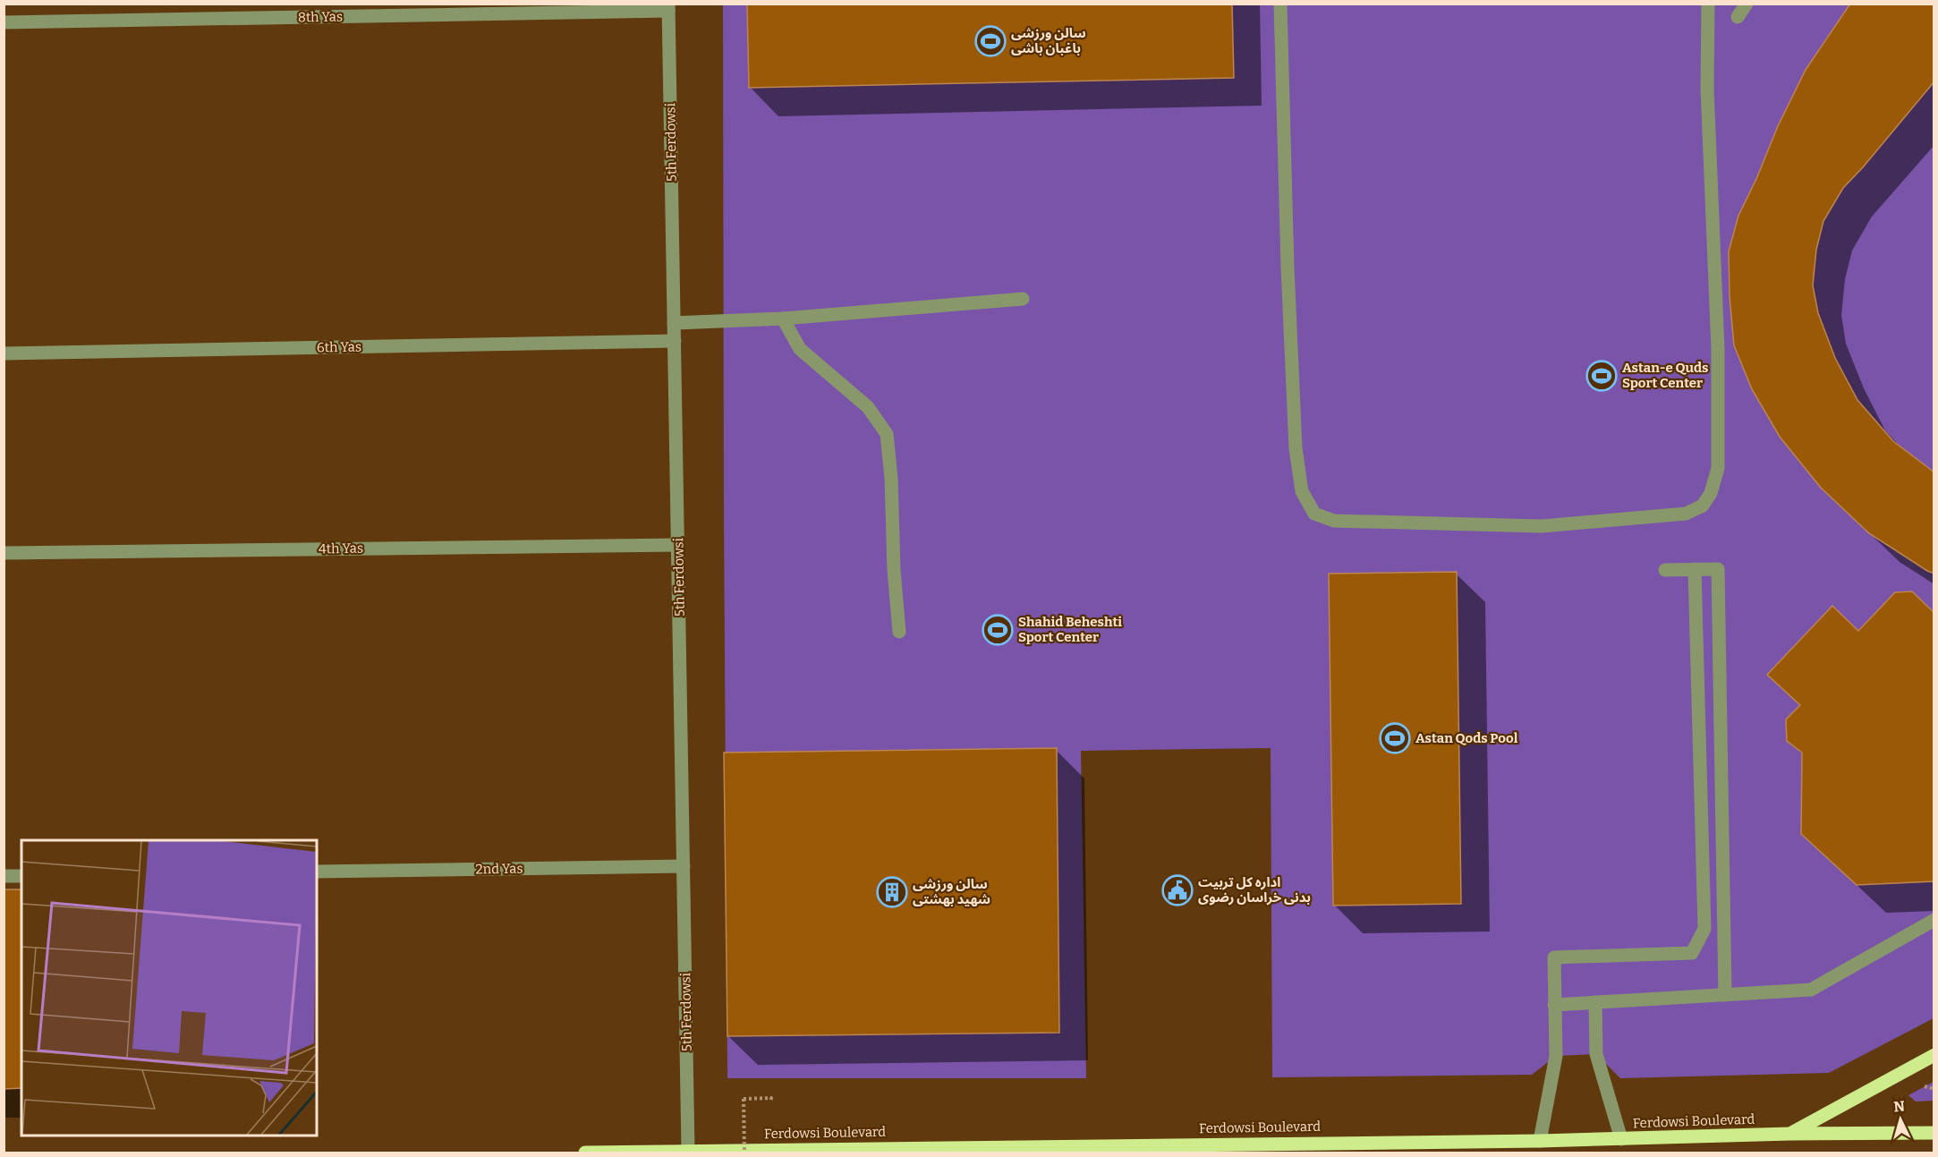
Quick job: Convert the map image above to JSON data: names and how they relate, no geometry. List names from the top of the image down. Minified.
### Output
{"streets":{"main road":["Ferdowsi Boulevard"],"street":["8th Yas","5th Ferdowsi","6th Yas","4th Yas","2nd Yas"]},"crossings":[["8th Yas","5th Ferdowsi"],["5th Ferdowsi","6th Yas"],["5th Ferdowsi","4th Yas"],["5th Ferdowsi","2nd Yas"],["5th Ferdowsi","Ferdowsi Boulevard"]],"places":{"sports":["سالن ورزشی باغبان باشی","Astan-e Quds Sport Center","Shahid Beheshti Sport Center","Astan Qods Pool"],"public building":["اداره کل تربیت بدنی خراسان رضوی"],"building":["سالن ورزشی شهید بهشتی"]},"north":"top"}
